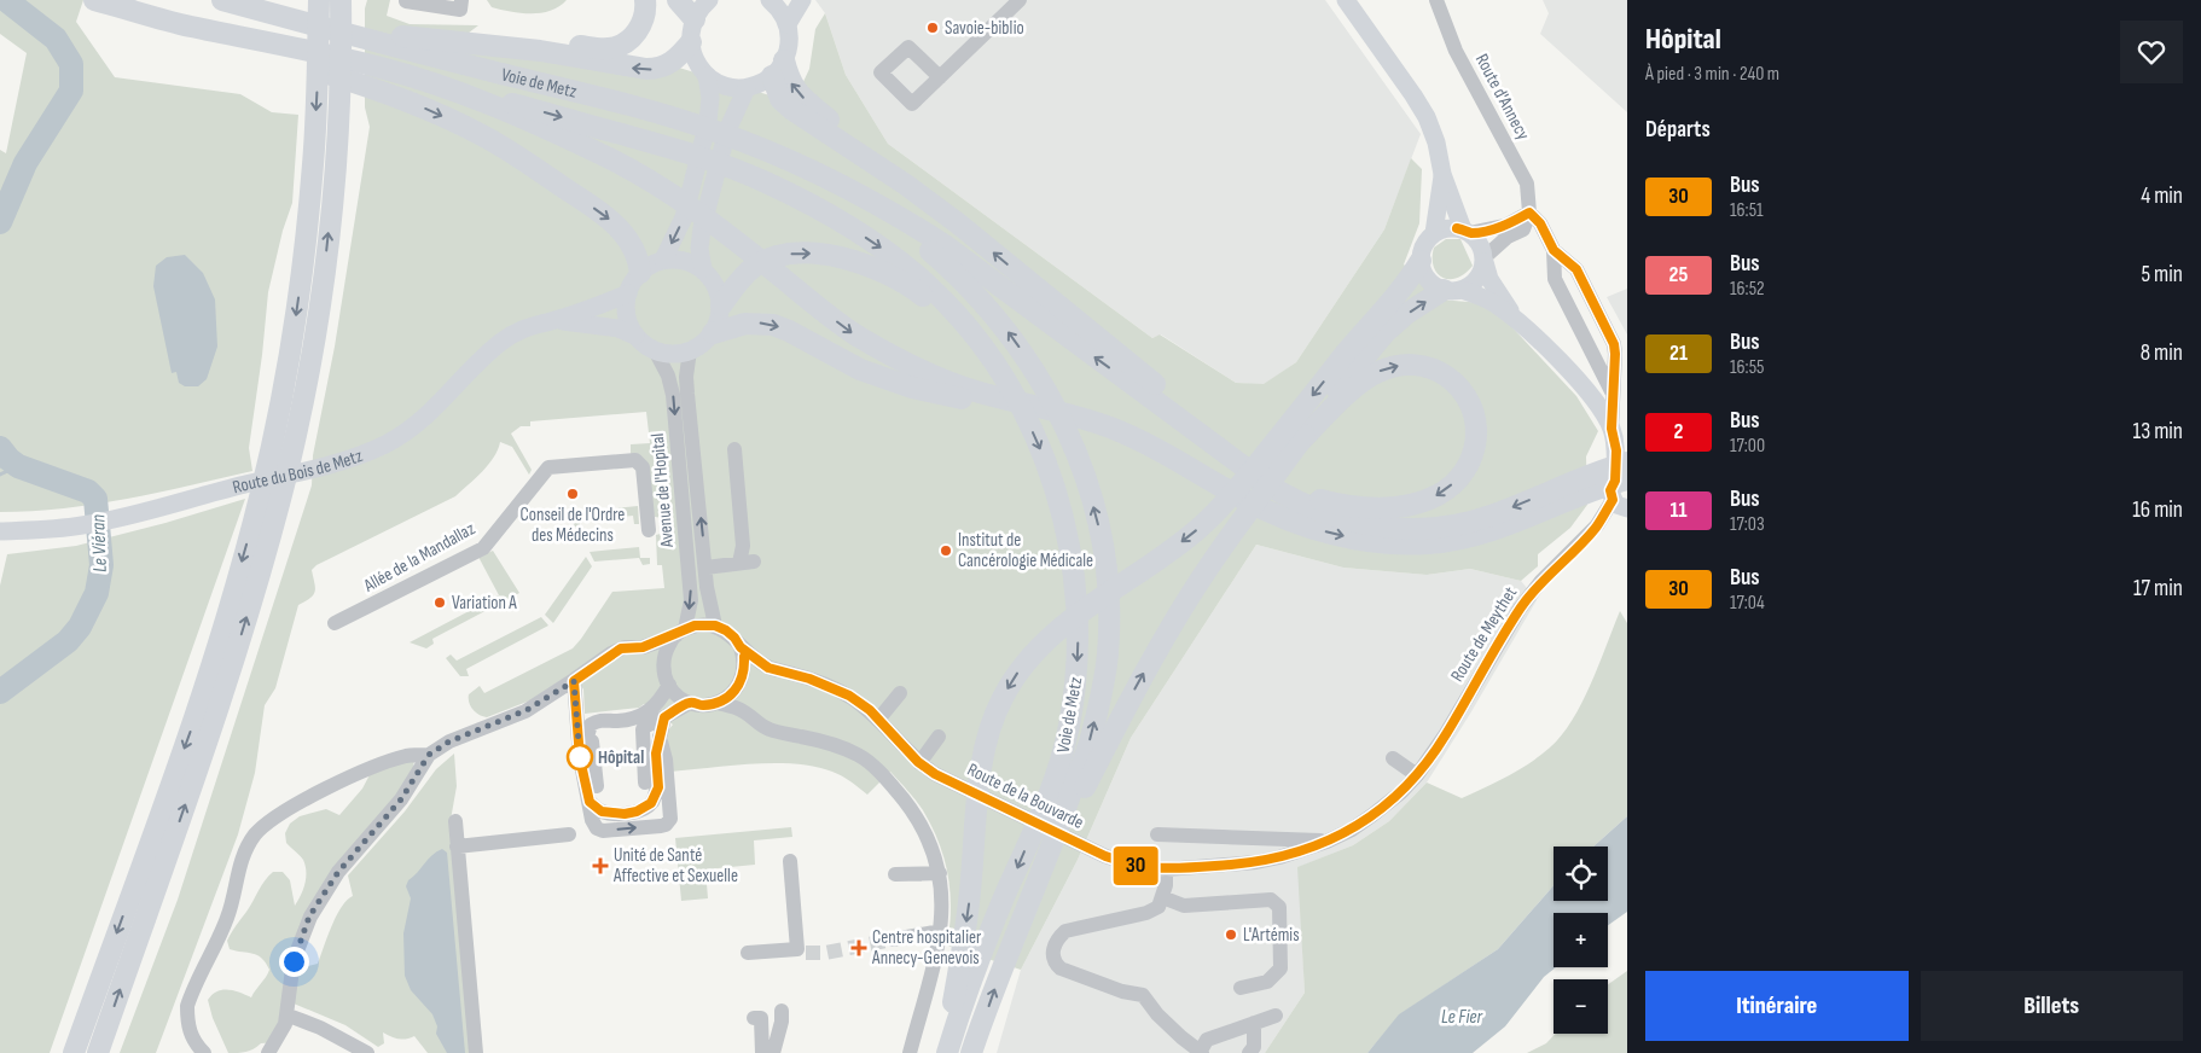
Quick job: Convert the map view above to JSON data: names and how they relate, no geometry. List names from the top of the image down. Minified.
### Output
{"streets":{"highway":["Voie de Metz"],"main road":["Route du Bois de Metz"],"street":["Route d'Annecy","Avenue de l'Hopital","Allée de la Mandallaz","Route de Meythet","Route de la Bouvarde"]},"crossings":[["Route du Bois de Metz","Avenue de l'Hopital"],["Avenue de l'Hopital","Route de la Bouvarde"],["Route de Meythet","Route de la Bouvarde"]],"water":["Le Viéran","Le Fier"],"places":{"other":["Savoie-biblio","Conseil de l'Ordre des Médecins","Institut de Cancérologie Médicale","Variation A","Hôpital","L'Artémis"],"health":["Unité de Santé Affective et Sexuelle","Centre hospitalier Annecy-Genevois"]},"lines":["bus line 30"],"page":{"on_map":"30","heading":[["Hôpital","À pied · 3 min · 240 m"],"Départs"],"list":[{"mark":"30","name":"Bus","note":"16:51","value":"4 min"},{"mark":"25","name":"Bus","note":"16:52","value":"5 min"},{"mark":"21","name":"Bus","note":"16:55","value":"8 min"},{"mark":"2","name":"Bus","note":"17:00","value":"13 min"},{"mark":"11","name":"Bus","note":"17:03","value":"16 min"},{"mark":"30","name":"Bus","note":"17:04","value":"17 min"}],"map_buttons":["+","−"],"buttons":["Itinéraire","Billets"]}}
